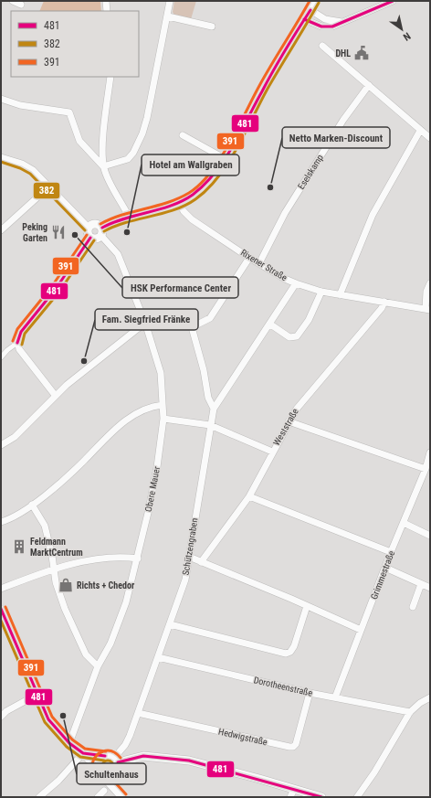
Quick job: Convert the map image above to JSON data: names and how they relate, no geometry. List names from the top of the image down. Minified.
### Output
{"streets":{"street":["Eselskamp","Rixener Straße","Weststraße","Obere Mauer","Schützengraben","Grimmestraße","Dorotheenstraße","Hedwigstraße"]},"crossings":[["Eselskamp","Rixener Straße"],["Rixener Straße","Weststraße"],["Schützengraben","Dorotheenstraße"],["Schützengraben","Hedwigstraße"],["Grimmestraße","Dorotheenstraße"],["Dorotheenstraße","Hedwigstraße"]],"places":{"public building":["DHL"],"other":["Netto Marken-Discount","Hotel am Wallgraben","HSK Performance Center","Fam. Siegfried Fränke","Schultenhaus"],"restaurant":["Peking Garten"],"building":["Feldmann MarktCentrum"],"shop":["Richts + Chedor"]},"lines":["transit line 481","transit line 391","transit line 382"],"legend":["481","382","391"],"north":"bottom right"}
